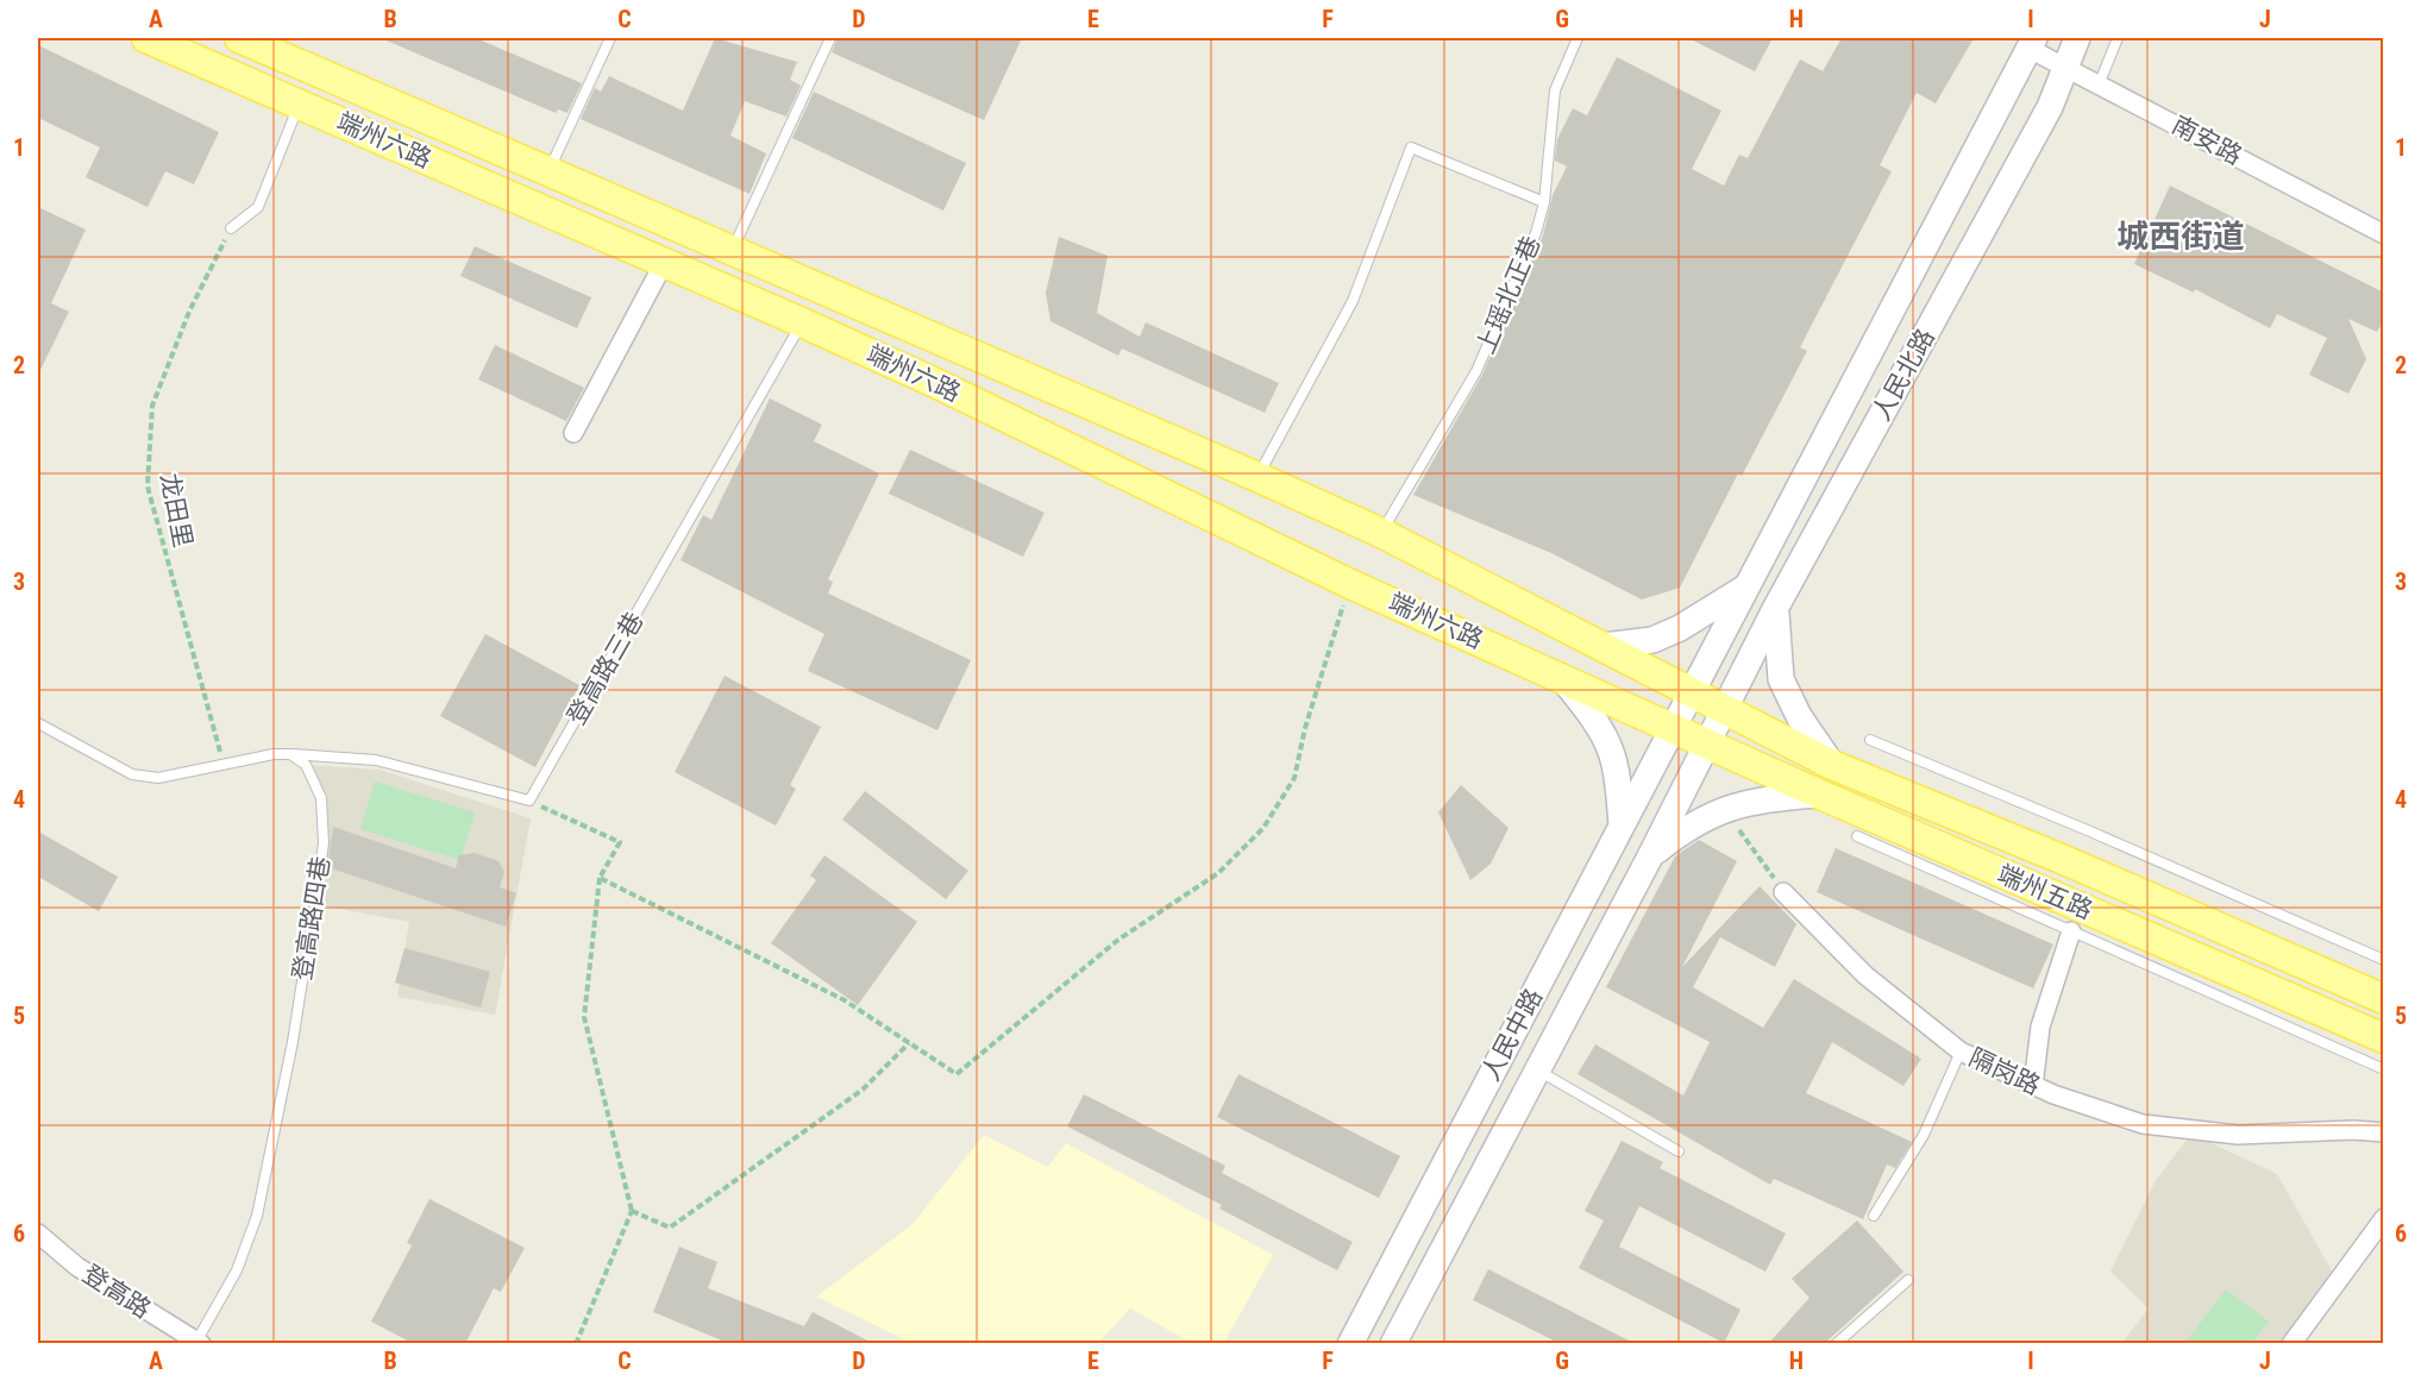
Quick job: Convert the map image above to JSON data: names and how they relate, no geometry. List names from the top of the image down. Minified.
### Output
{"streets":{"main road":["端州六路","人民北路","端州五路","人民中路"],"street":["南安路","隔岗路","登高路"],"lane":["上瑶北正巷","登高路三巷","登高路四巷"],"path":["龙田里"]},"crossings":[["端州六路","上瑶北正巷"],["端州六路","人民北路"],["端州六路","登高路三巷"],["端州六路","端州五路"],["端州六路","人民中路"],["南安路","人民北路"],["人民北路","端州五路"],["人民北路","人民中路"],["端州五路","人民中路"],["登高路四巷","登高路"]],"districts":["城西街道"],"grid":{"columns":["A","B","C","D","E","F","G","H","I","J"],"rows":["1","2","3","4","5","6"]}}
